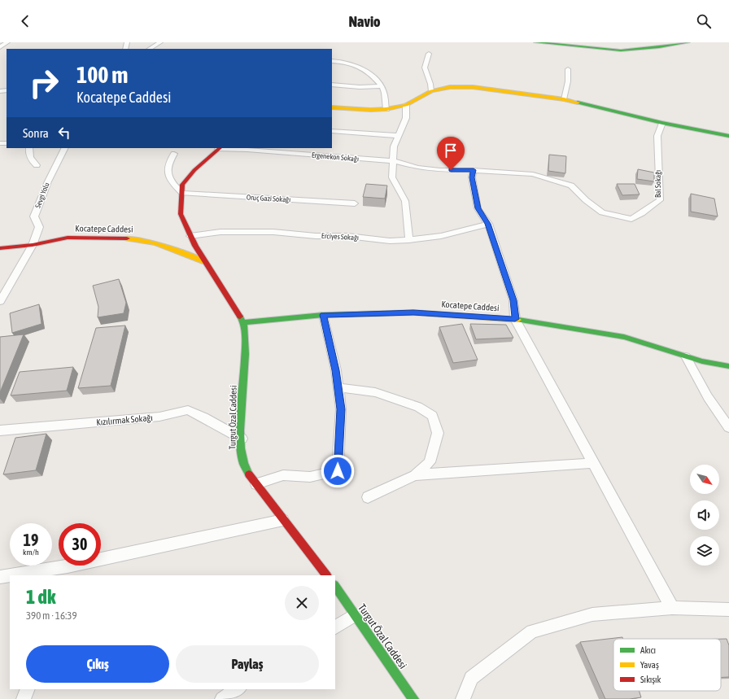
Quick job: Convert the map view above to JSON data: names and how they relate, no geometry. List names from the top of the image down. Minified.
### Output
{"streets":{"street":["Ergenekon Sokağı","Bal Sokağı","Sevgi Yolu","Oruç Gazi Sokağı","Kocatepe Caddesi","Erciyes Sokağı","Turgut Özal Caddesi","Kızılırmak Sokağı"]},"crossings":[["Ergenekon Sokağı","Bal Sokağı"],["Ergenekon Sokağı","Turgut Özal Caddesi"],["Sevgi Yolu","Kocatepe Caddesi"],["Oruç Gazi Sokağı","Turgut Özal Caddesi"],["Kocatepe Caddesi","Turgut Özal Caddesi"],["Erciyes Sokağı","Turgut Özal Caddesi"],["Turgut Özal Caddesi","Kızılırmak Sokağı"]],"legend":["Akıcı","Yavaş","Sıkışık"],"north":"bottom right","page":{"header":"Navio","turn":["100 m","Kocatepe Caddesi"],"then":"Sonra","speed":"19 km/h","limit":"30","heading":["1 dk","390 m · 16:39"],"buttons":["Çıkış","Paylaş"]}}
